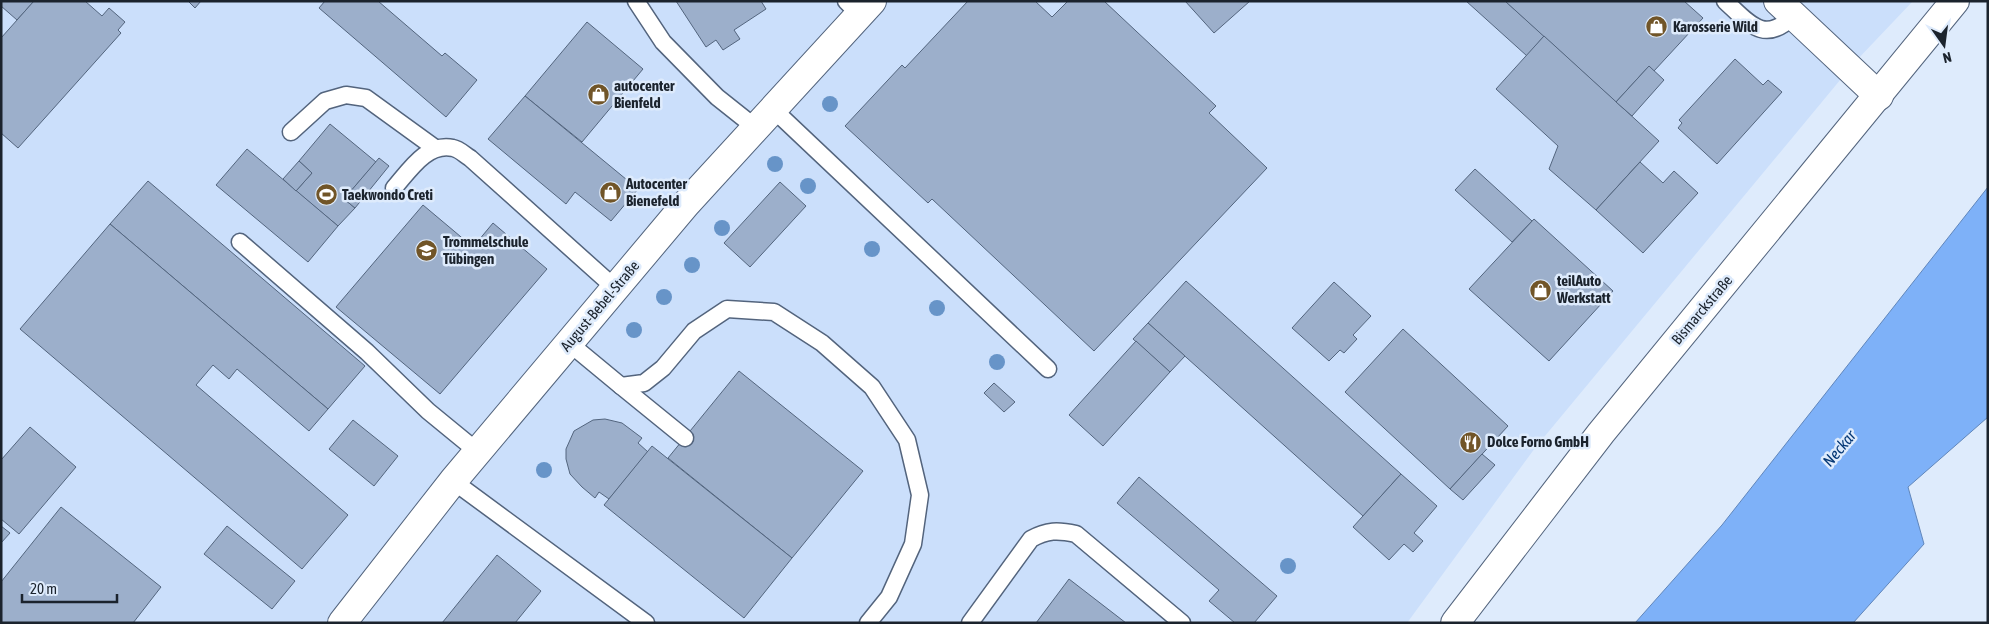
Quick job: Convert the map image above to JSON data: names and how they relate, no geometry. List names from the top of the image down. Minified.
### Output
{"streets":{"street":["August-Bebel-Straße","Bismarckstraße"]},"water":["Neckar"],"places":{"shop":["Karosserie Wild","autocenter Bienfeld","Autocenter Bienefeld","teilAuto Werkstatt"],"sports":["Taekwondo Creti"],"school or university":["Trommelschule Tübingen"],"restaurant":["Dolce Forno GmbH"]},"scale_bar":"20 m","north":"bottom"}
